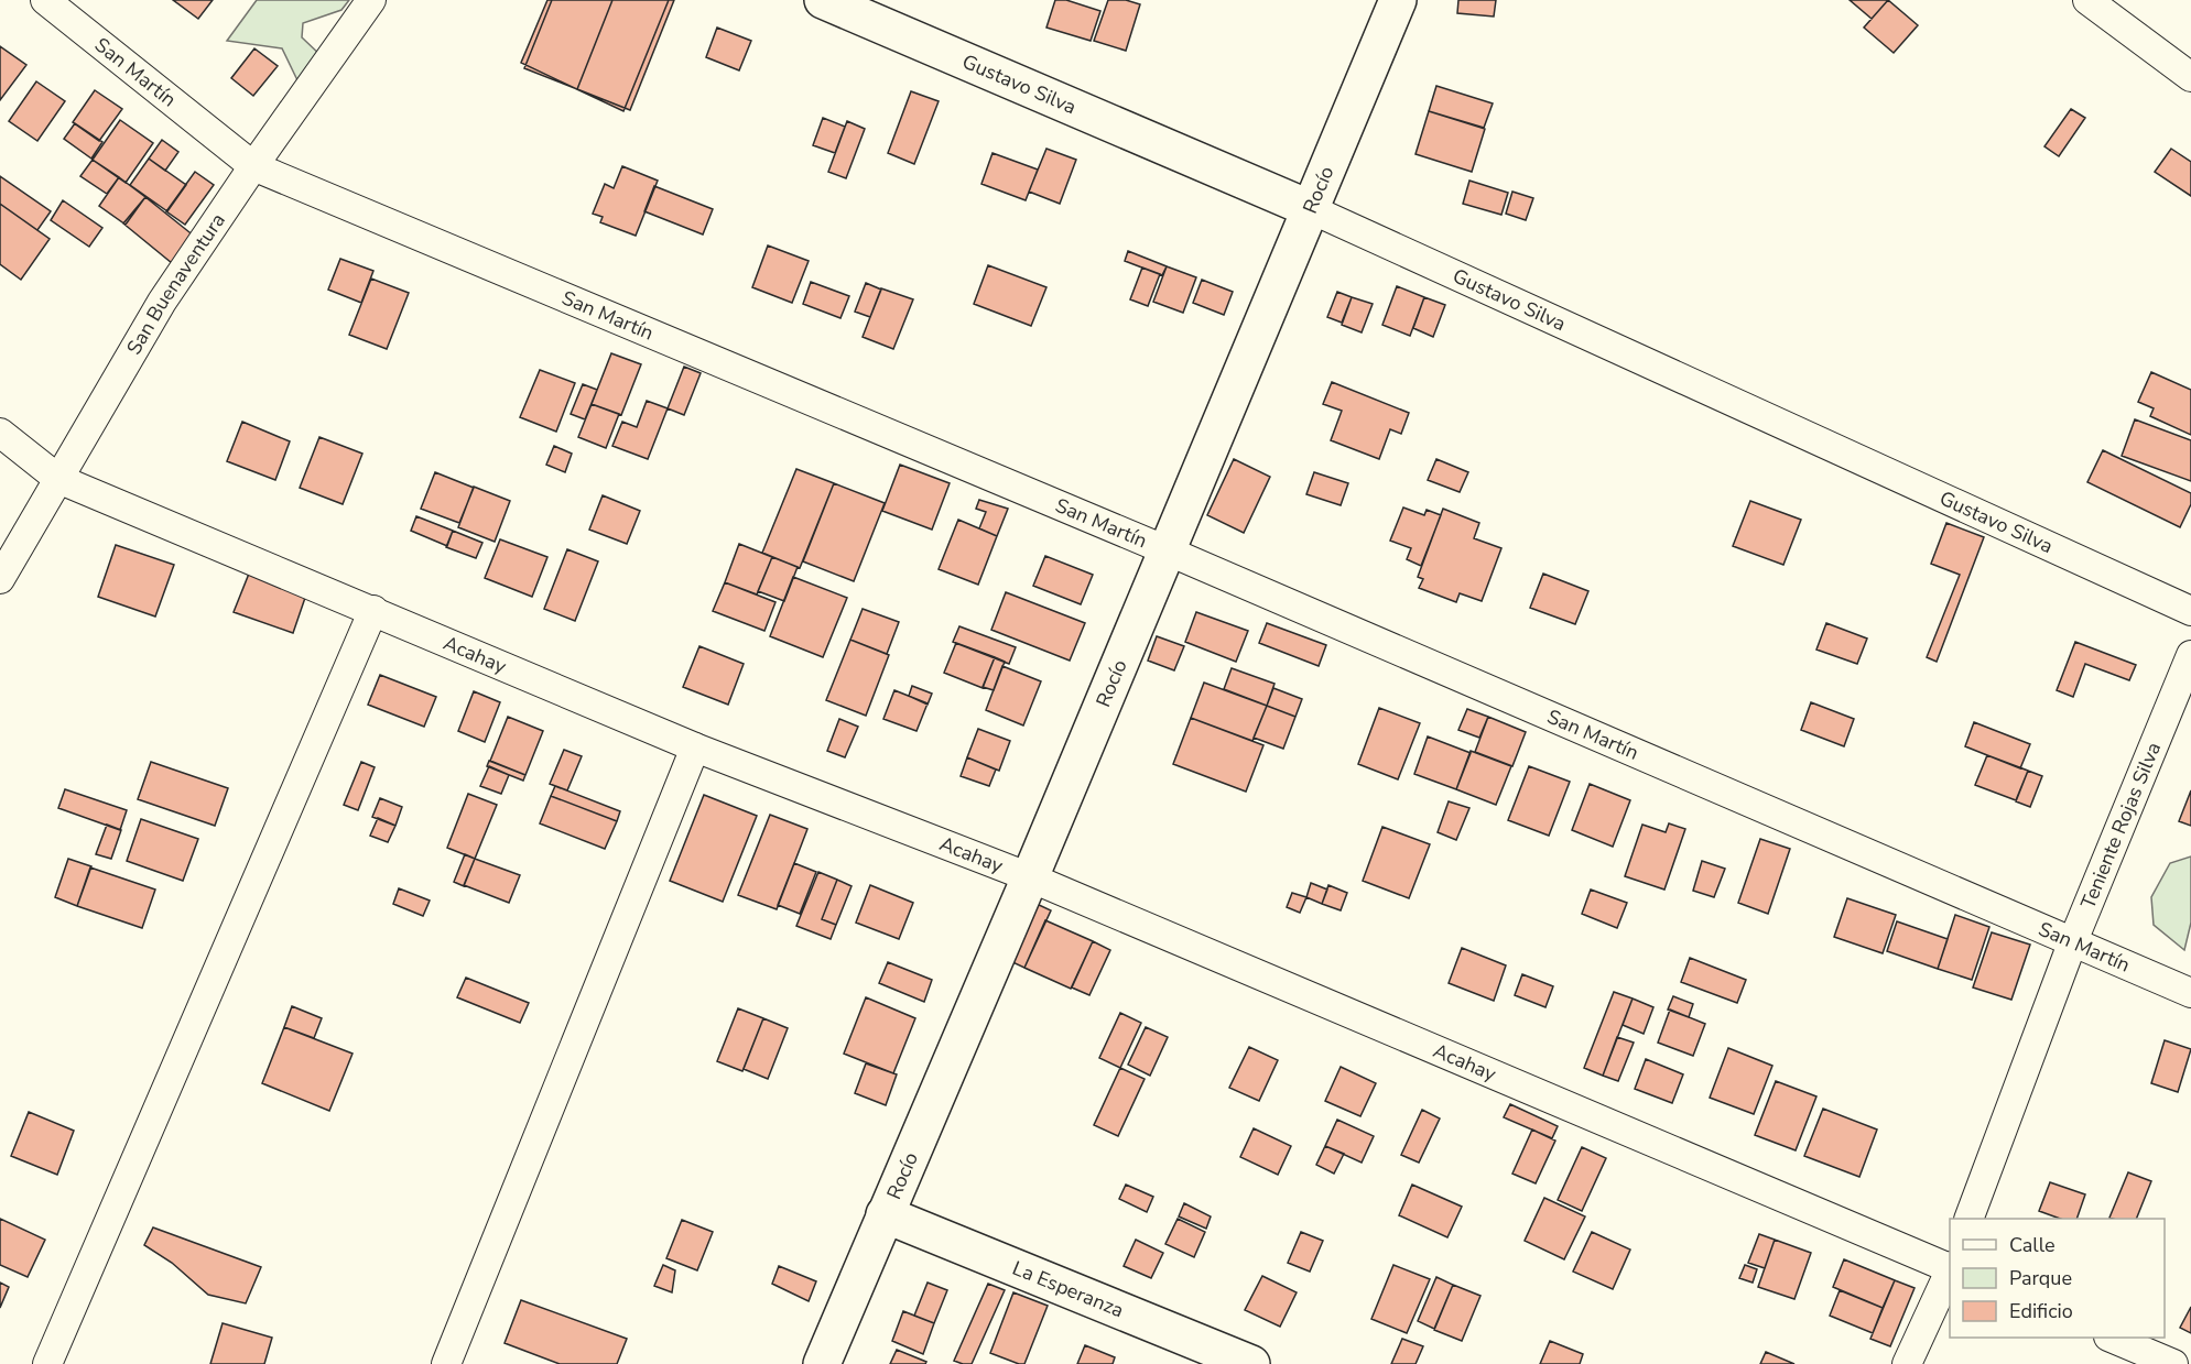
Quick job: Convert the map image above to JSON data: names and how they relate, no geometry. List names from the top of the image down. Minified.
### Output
{"streets":{"main road":["Gustavo Silva","Rocío","La Esperanza"],"street":["San Martín","San Buenaventura","Acahay","Teniente Rojas Silva"]},"crossings":[["San Martín","Rocío"],["San Martín","San Buenaventura"],["San Martín","Teniente Rojas Silva"],["Gustavo Silva","Rocío"],["Rocío","Acahay"],["Rocío","La Esperanza"],["San Buenaventura","Acahay"]],"legend":["Calle","Parque","Edificio"]}
